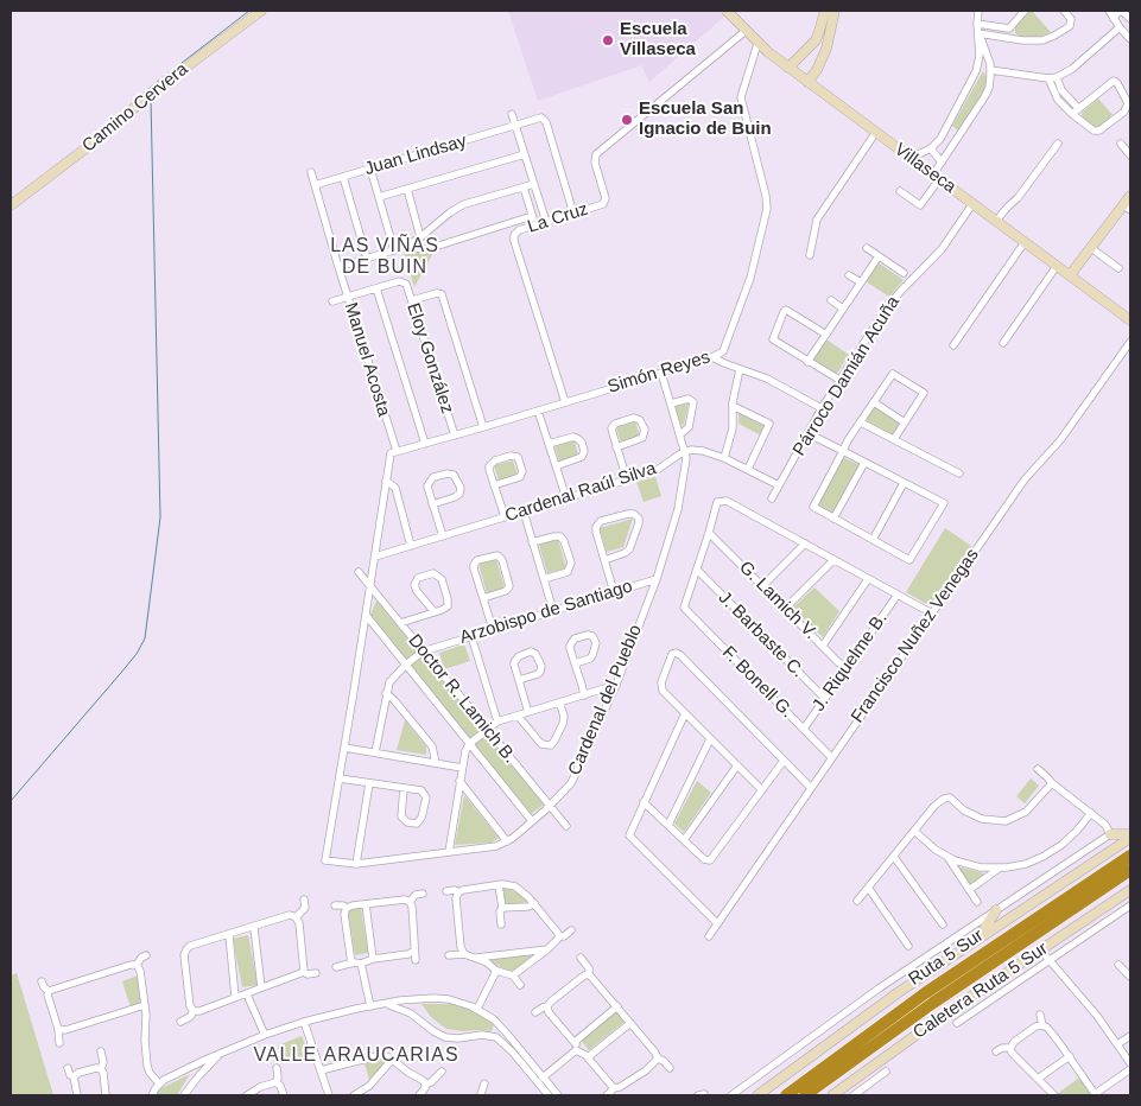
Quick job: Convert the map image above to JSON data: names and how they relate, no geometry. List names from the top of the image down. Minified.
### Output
{"streets":{"highway":["Ruta 5 Sur"],"main road":["Camino Cervera","Villaseca","Caletera Ruta 5 Sur"],"street":["Juan Lindsay","La Cruz","Eloy González","Manuel Acosta","Simón Reyes","Párroco Damián Acuña","Cardenal Raúl Silva","G. Lamich V.","Arzobispo de Santiago","J. Barbaste C.","Francisco Nuñez Venegas","J. Riquelme B.","F. Bonell G.","Doctor R. Lamich B.","Cardenal del Pueblo"]},"crossings":[["Juan Lindsay","La Cruz"],["Juan Lindsay","Manuel Acosta"],["Villaseca","La Cruz"],["Villaseca","Simón Reyes"],["Villaseca","Párroco Damián Acuña"],["La Cruz","Simón Reyes"],["Eloy González","Simón Reyes"],["Manuel Acosta","Simón Reyes"],["Manuel Acosta","Cardenal del Pueblo"],["Simón Reyes","Cardenal del Pueblo"],["Cardenal Raúl Silva","Cardenal del Pueblo"],["G. Lamich V.","J. Riquelme B."],["Arzobispo de Santiago","Doctor R. Lamich B."],["Arzobispo de Santiago","Cardenal del Pueblo"],["J. Barbaste C.","J. Riquelme B."],["J. Barbaste C.","F. Bonell G."],["Francisco Nuñez Venegas","F. Bonell G."],["J. Riquelme B.","F. Bonell G."],["Doctor R. Lamich B.","Cardenal del Pueblo"]],"districts":["LAS VIÑAS DE BUIN","VALLE ARAUCARIAS"],"places":["Escuela Villaseca","Escuela San Ignacio de Buin"]}
